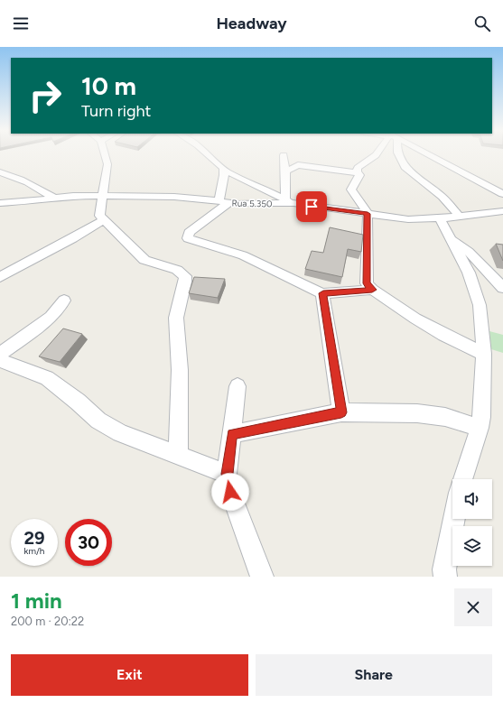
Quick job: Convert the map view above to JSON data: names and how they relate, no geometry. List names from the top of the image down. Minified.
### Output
{"streets":{"street":["Rua 5.350"]},"page":{"header":"Headway","turn":["10 m","Turn right"],"speed":"29 km/h","limit":"30","heading":["1 min","200 m · 20:22"],"buttons":["Exit","Share"]}}
